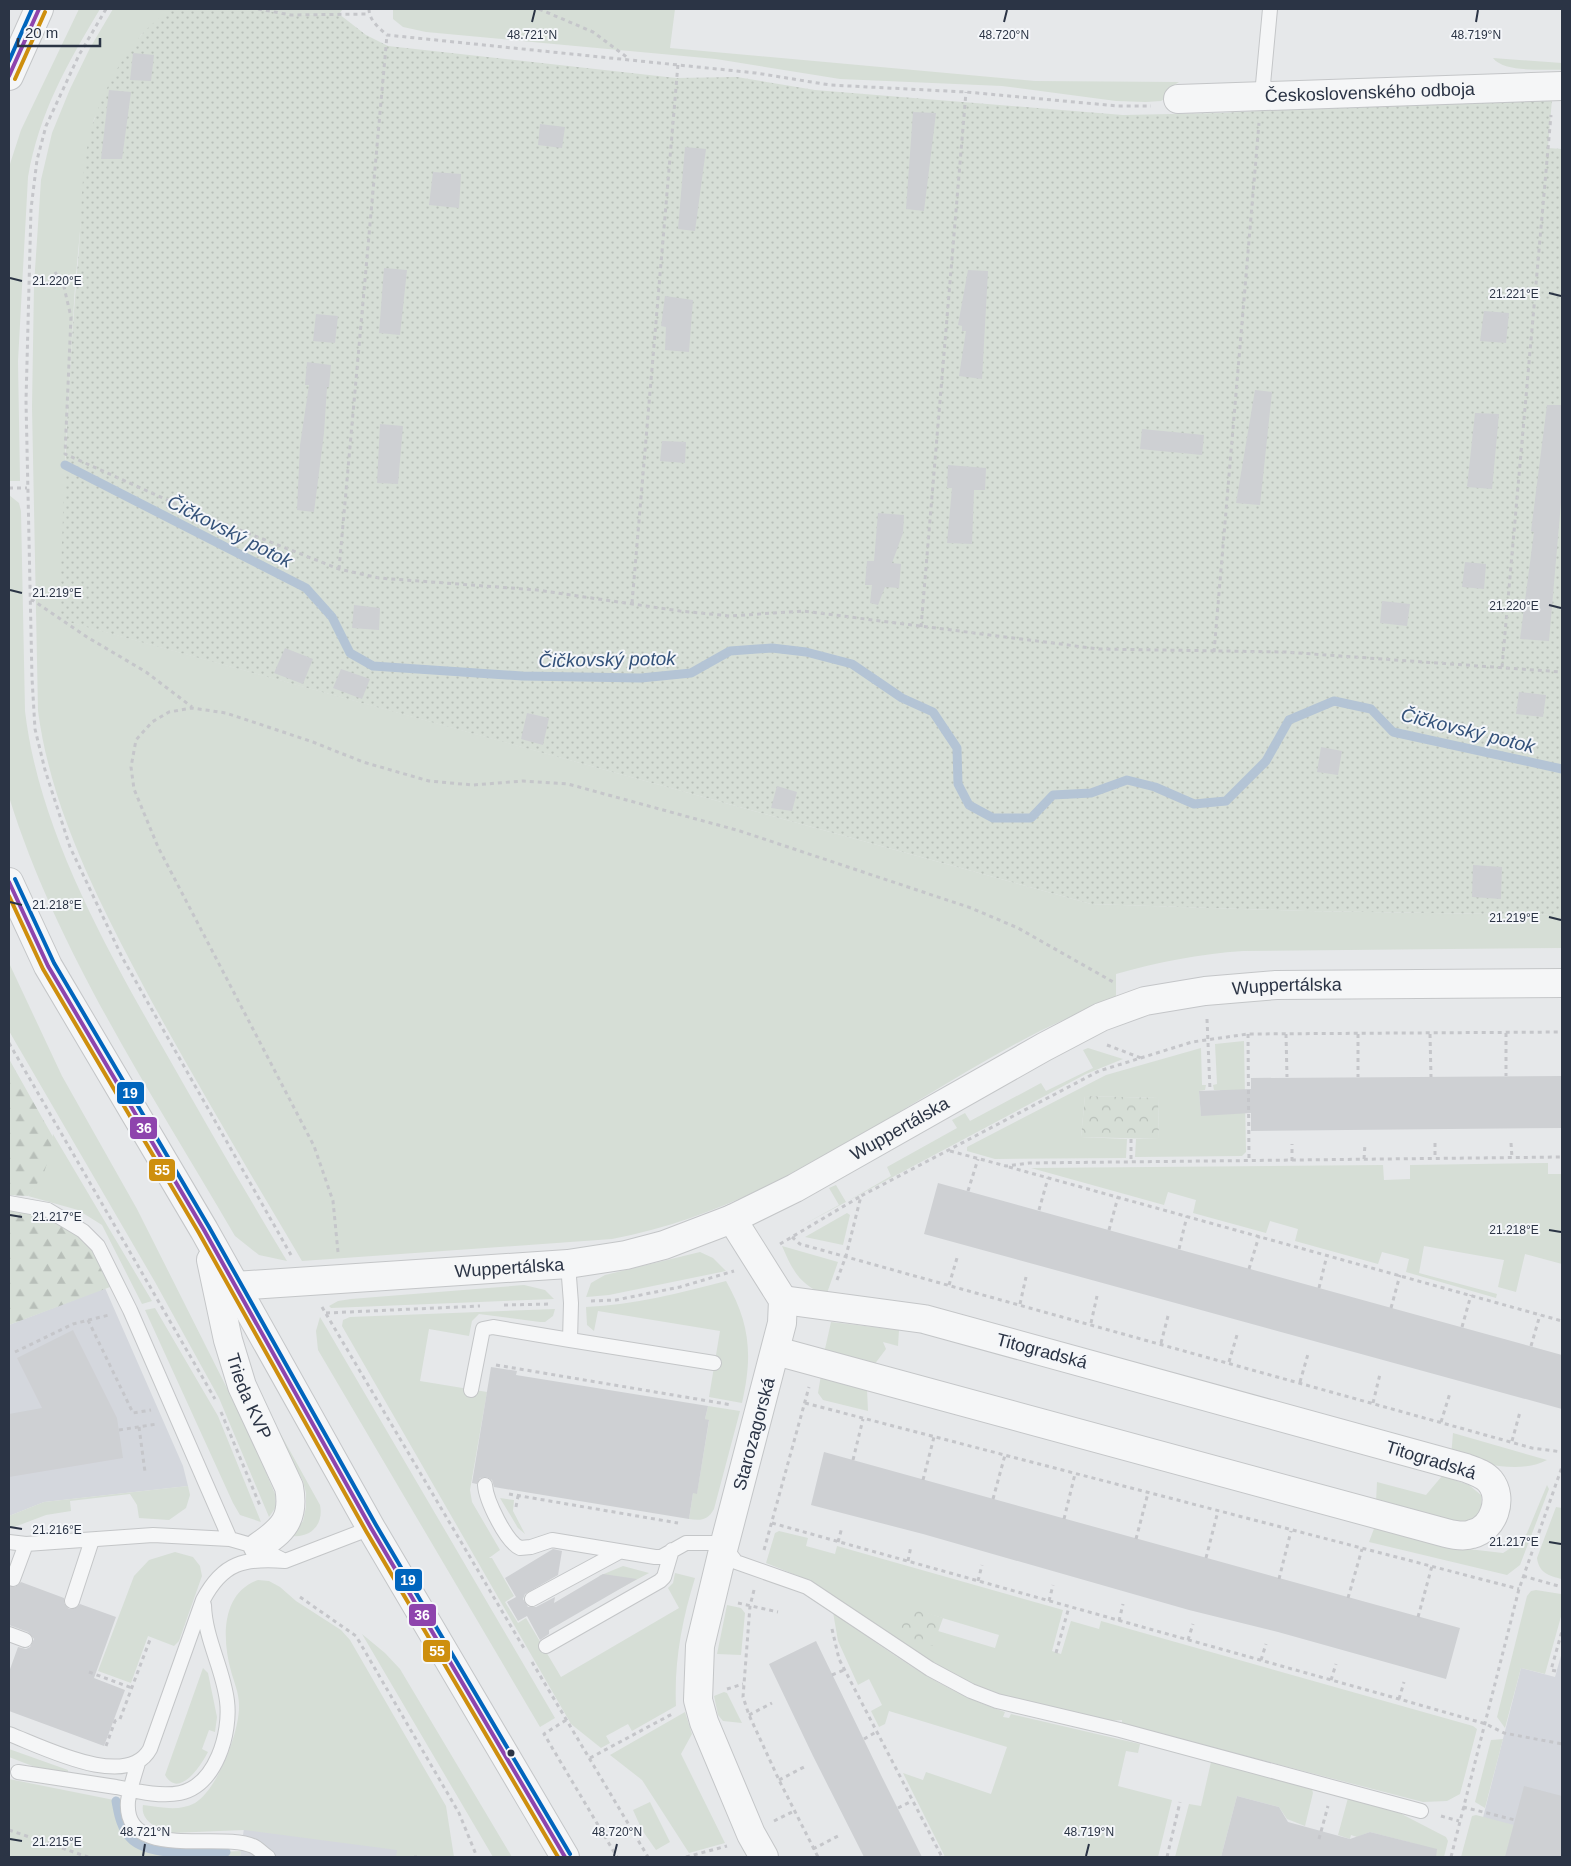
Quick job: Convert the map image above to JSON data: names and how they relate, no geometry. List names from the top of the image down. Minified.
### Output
{"streets":{"street":["Československého odboja","Wuppertálska","Titogradská","Trieda KVP","Starozagorská"]},"crossings":[["Wuppertálska","Trieda KVP"],["Titogradská","Starozagorská"]],"water":["Čičkovský potok"],"lines":["transit line 36","transit line 19","transit line 55"],"scale_bar":"20 m","coordinates":["48.721°N","48.720°N","48.719°N","21.220°E","21.221°E","21.219°E","21.218°E","21.217°E","21.216°E","21.215°E"]}
